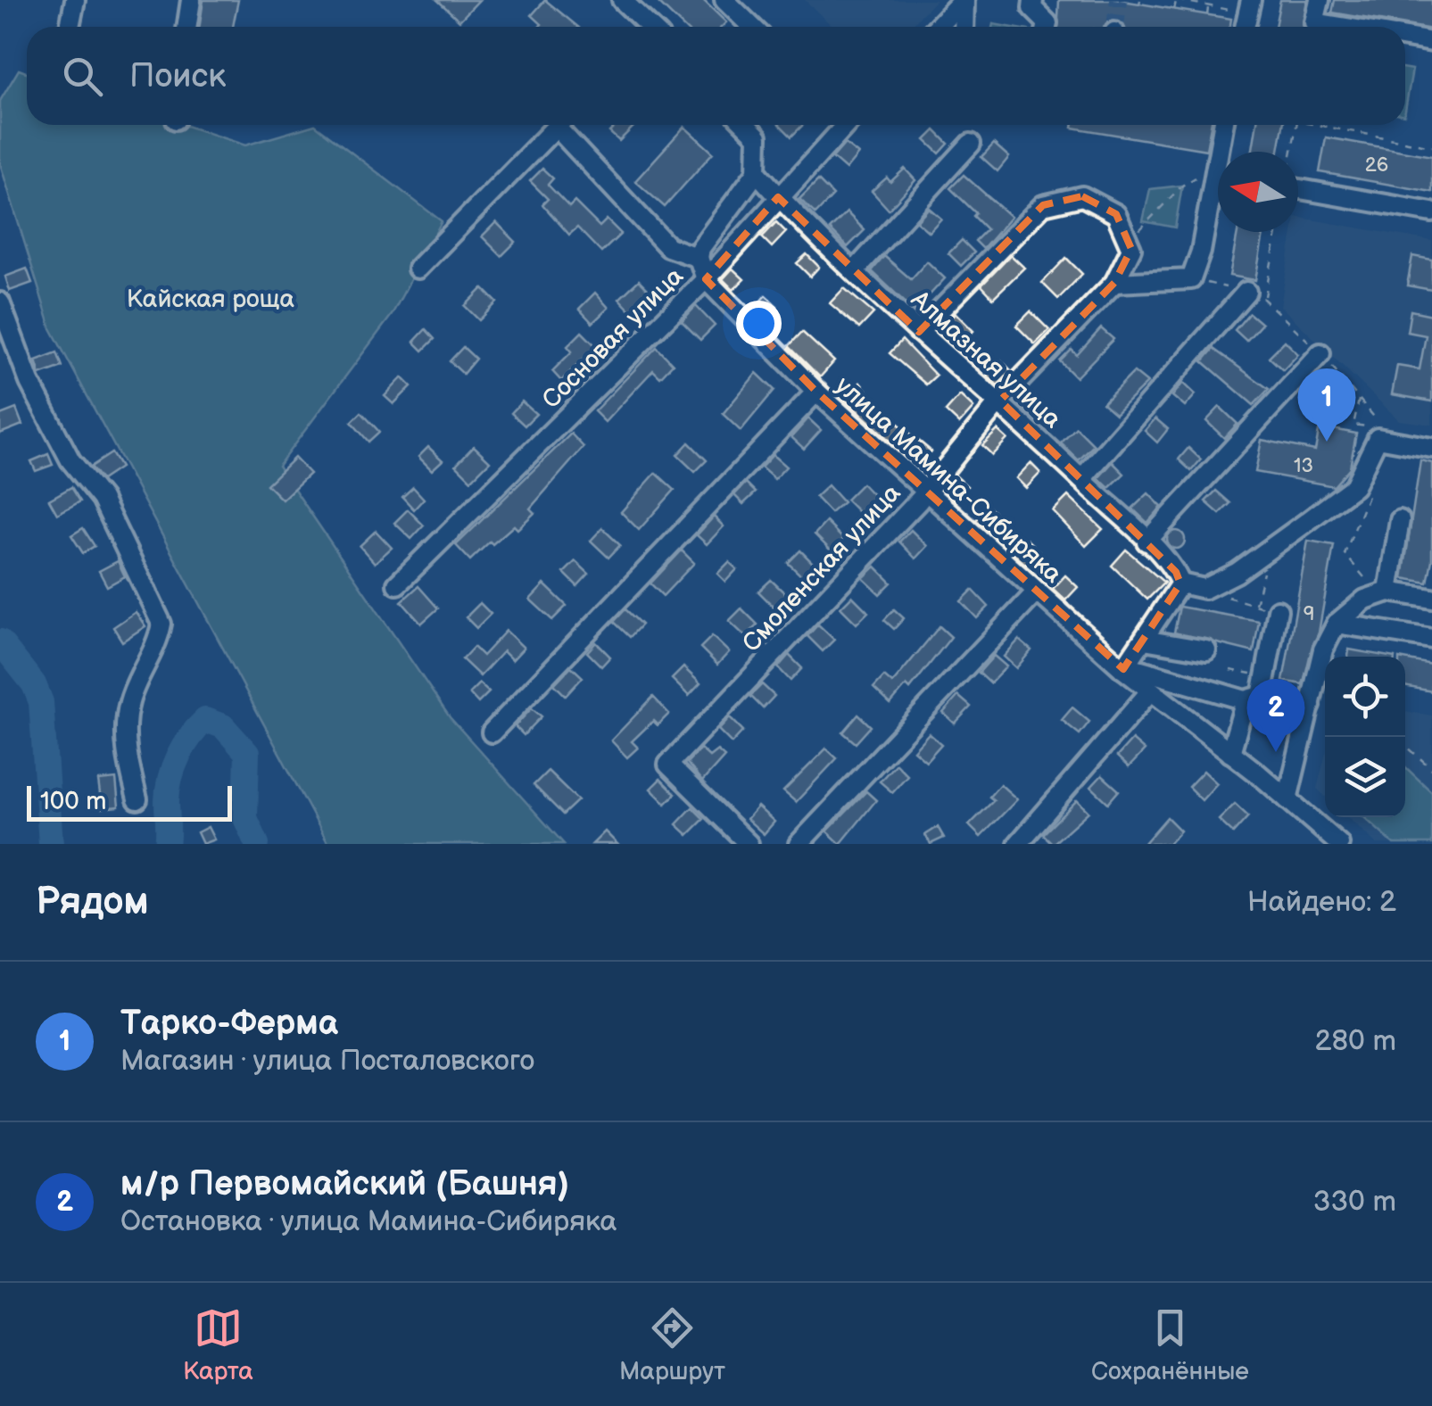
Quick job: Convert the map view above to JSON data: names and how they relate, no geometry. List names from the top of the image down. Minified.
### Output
{"streets":{"street":["Сосновая улица","Алмазная улица","улица Мамина-Сибиряка","Смоленская улица"]},"crossings":[["Сосновая улица","Алмазная улица"],["Сосновая улица","улица Мамина-Сибиряка"],["Алмазная улица","Смоленская улица"],["улица Мамина-Сибиряка","Смоленская улица"]],"parks":["Кайская роща"],"house_numbers":["26","13","9"],"scale_bar":"100 m","north":"left","page":{"search":"Поиск","pins":["1","2"],"scale":"100 m","heading":["Рядом","Найдено: 2"],"list":[{"mark":"1","name":"Тарко-Ферма","note":"Магазин · улица Посталовского","value":"280 m"},{"mark":"2","name":"м/р Первомайский (Башня)","note":"Остановка · улица Мамина-Сибиряка","value":"330 m"}],"nav":["Карта","Маршрут","Сохранённые"]}}
